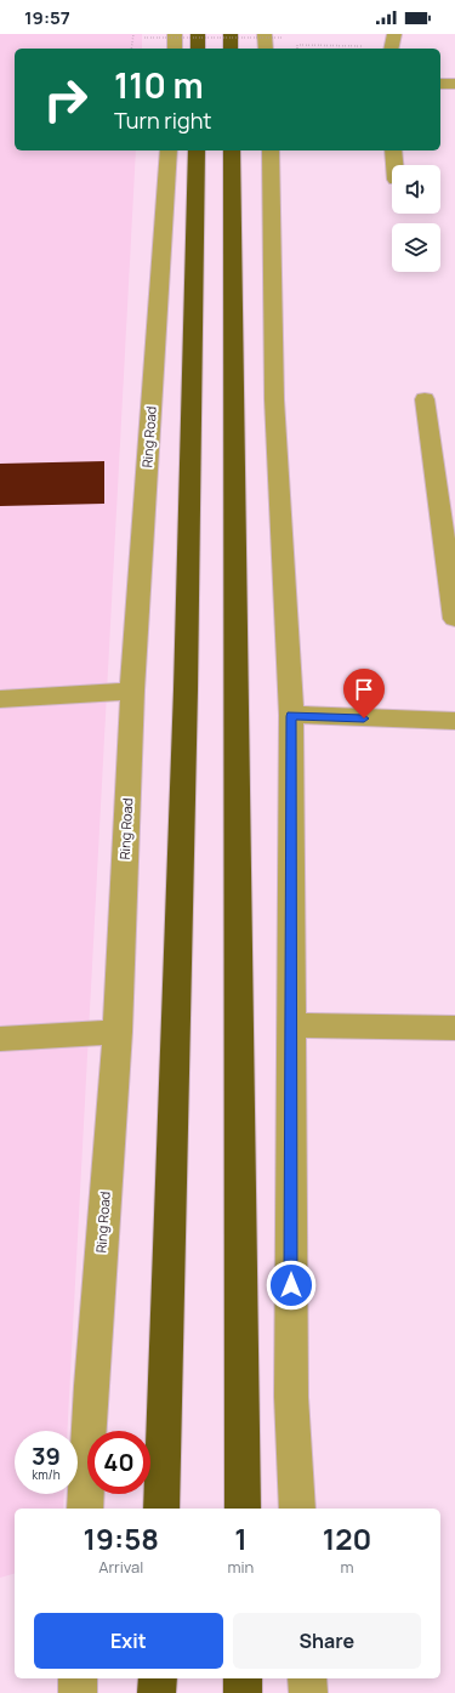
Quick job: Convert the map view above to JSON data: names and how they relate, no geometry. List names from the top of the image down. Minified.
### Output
{"streets":{"street":["Ring Road"]},"page":{"status":"19:57","turn":["110 m","Turn right"],"speed":"39 km/h","limit":"40","eta":["19:58","Arrival","1","min","120","m"],"buttons":["Exit","Share"]}}
